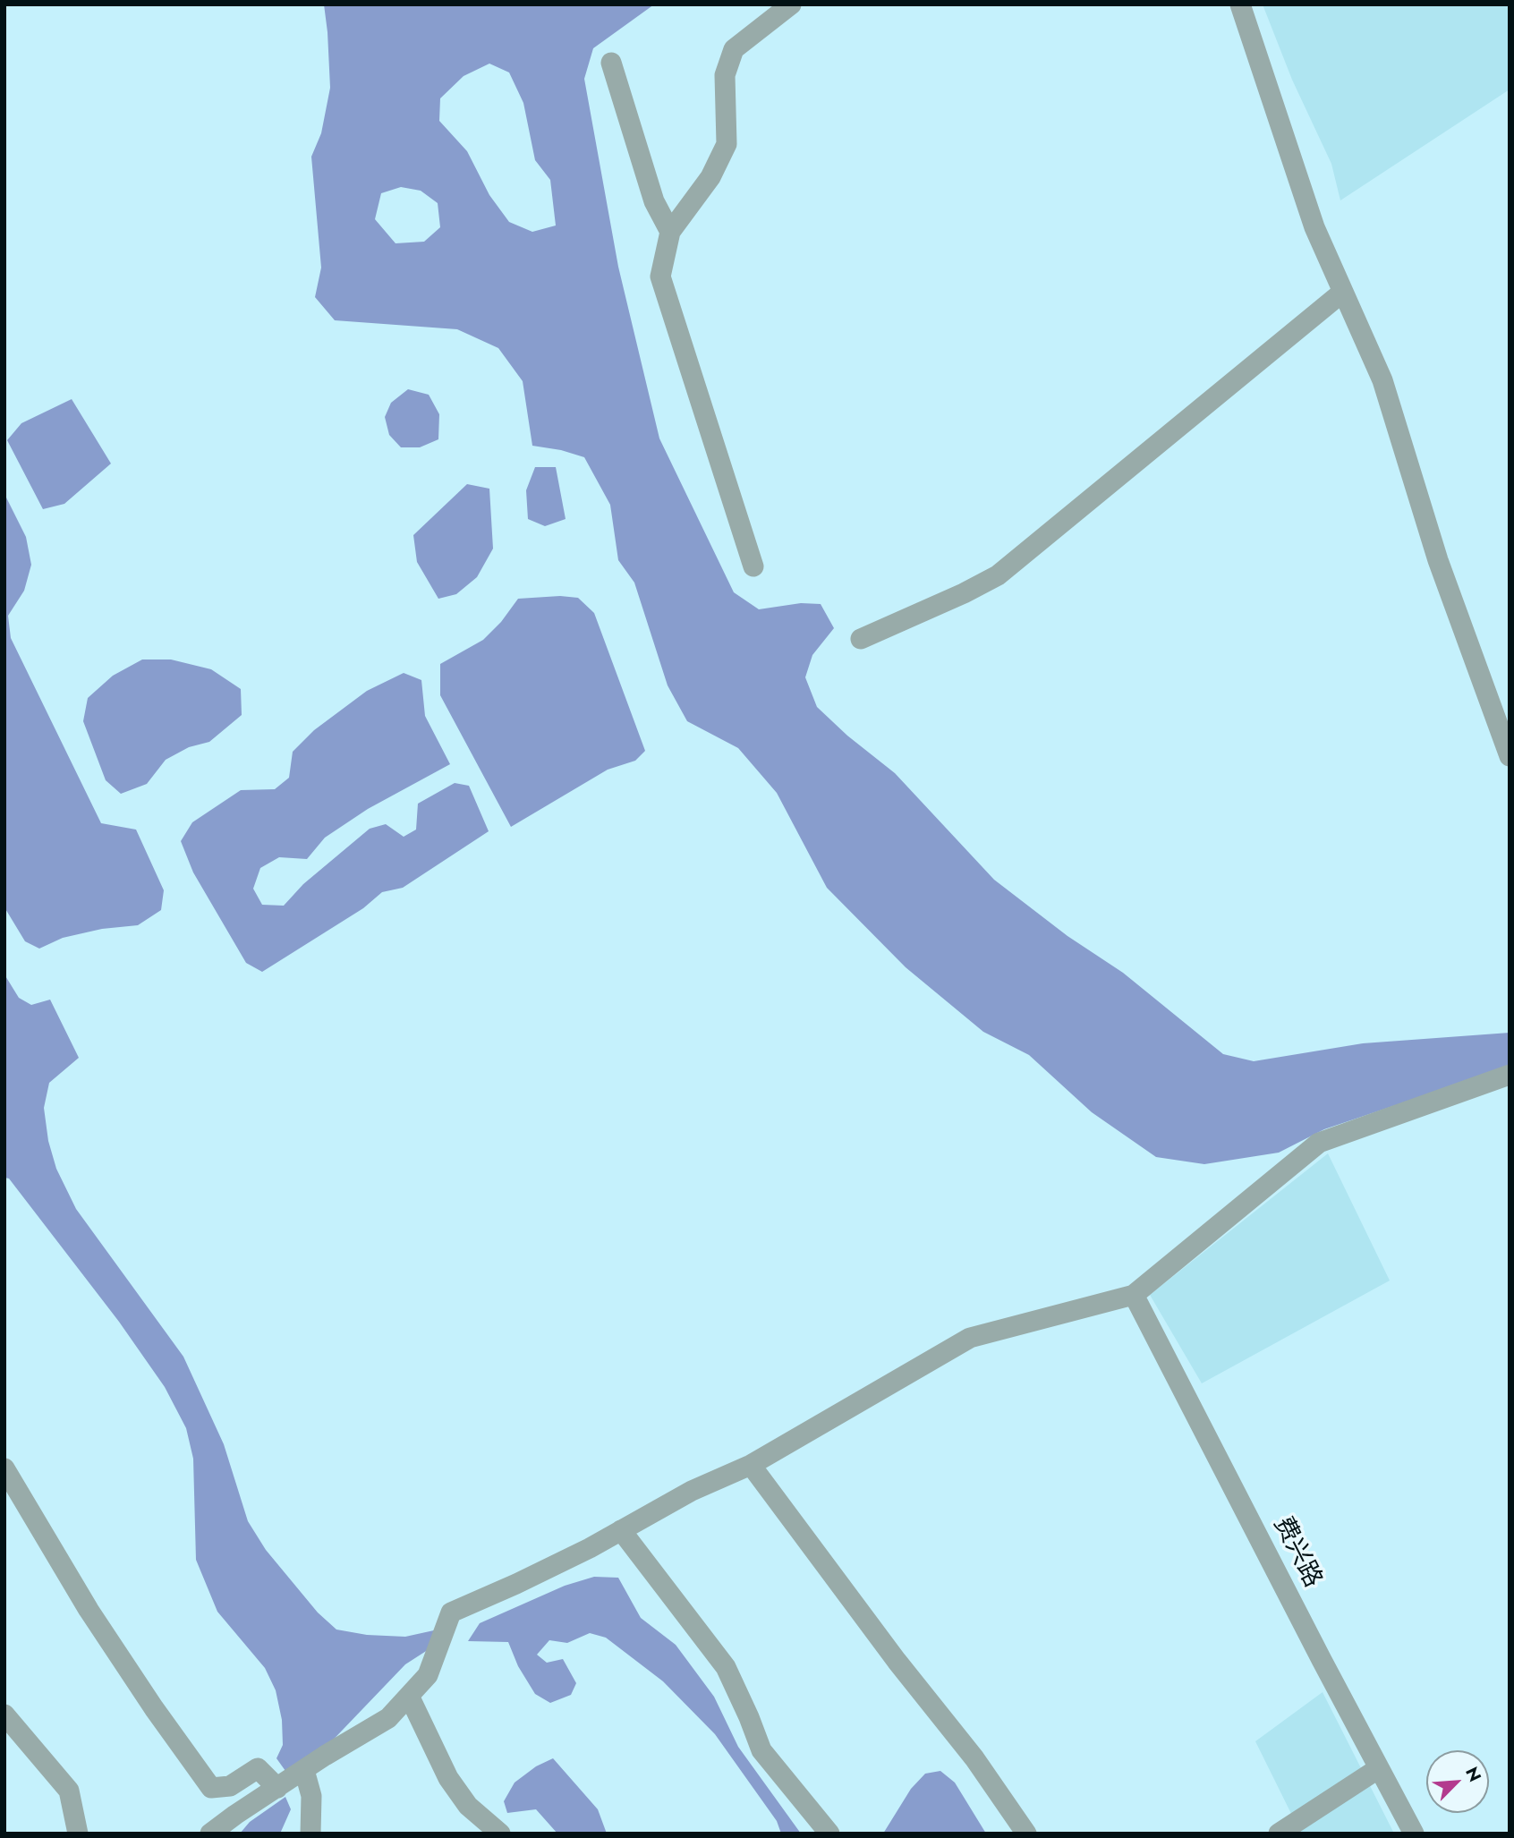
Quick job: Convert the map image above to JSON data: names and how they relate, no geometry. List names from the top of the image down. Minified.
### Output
{"streets":{"street":["费兴路"]},"north":"top right"}
